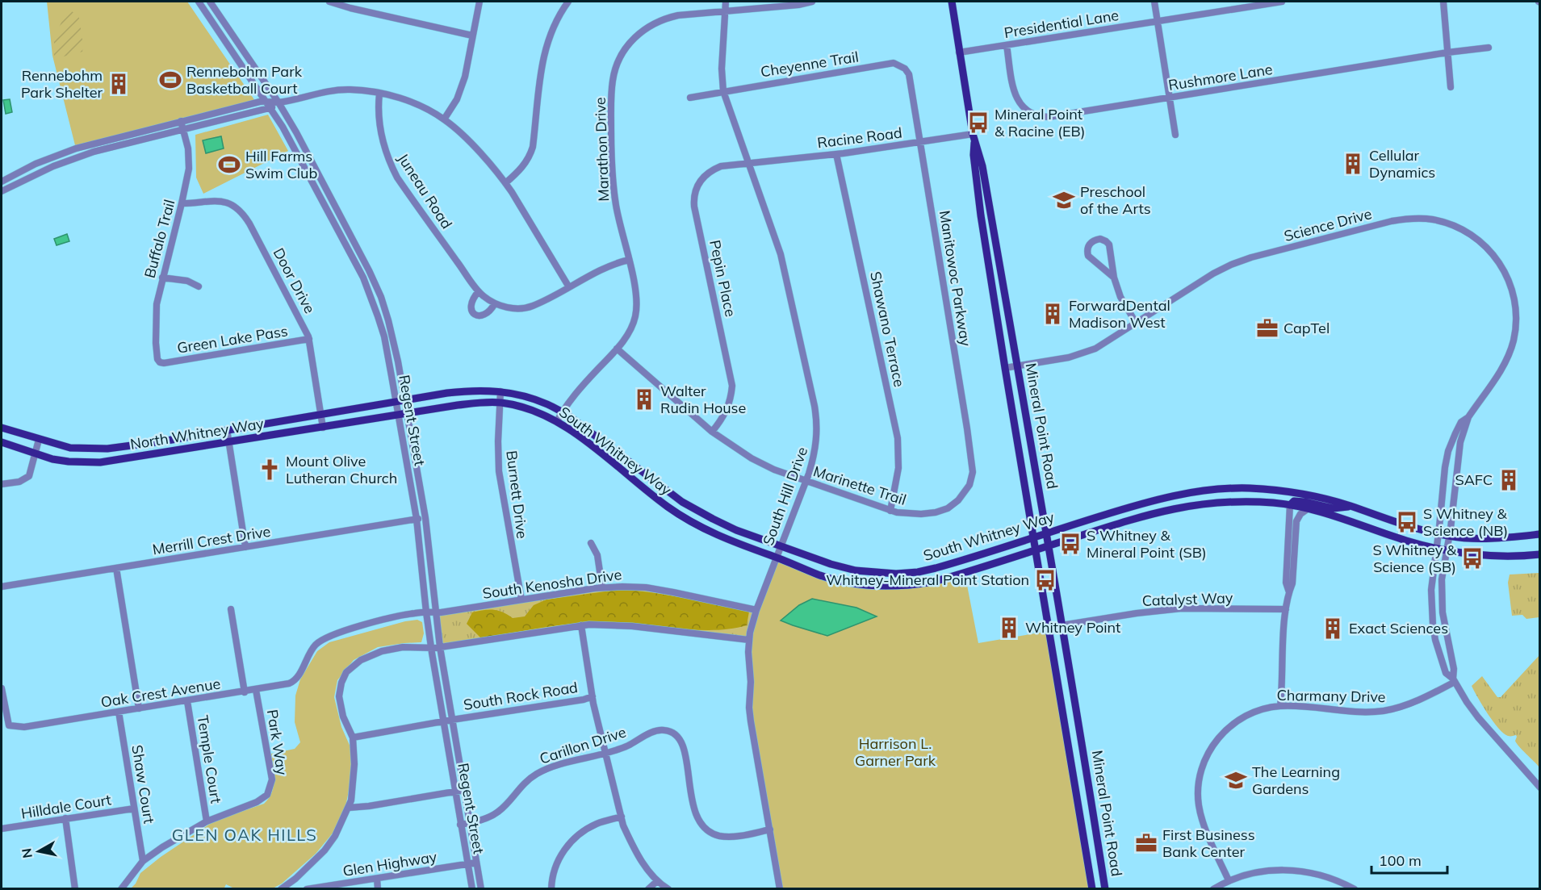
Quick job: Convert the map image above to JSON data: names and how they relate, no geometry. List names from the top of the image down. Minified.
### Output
{"streets":{"main road":["Mineral Point Road","North Whitney Way","South Whitney Way"],"street":["Presidential Lane","Cheyenne Trail","Rushmore Lane","Racine Road","Marathon Drive","Juneau Road","Science Drive","Buffalo Trail","Pepin Place","Manitowoc Parkway","Door Drive","Shawano Terrace","Green Lake Pass","Regent Street","Marinette Trail","Burnett Drive","South Hill Drive","Merrill Crest Drive","South Kenosha Drive","Catalyst Way","Oak Crest Avenue","South Rock Road","Charmany Drive","Park Way","Carillon Drive","Temple Court","Shaw Court","Hilldale Court","Glen Highway"]},"crossings":[["Presidential Lane","Rushmore Lane"],["Presidential Lane","Mineral Point Road"],["Cheyenne Trail","Manitowoc Parkway"],["Cheyenne Trail","South Hill Drive"],["Racine Road","Pepin Place"],["Racine Road","Manitowoc Parkway"],["Racine Road","Shawano Terrace"],["Racine Road","Mineral Point Road"],["Racine Road","South Hill Drive"],["Marathon Drive","Juneau Road"],["Marathon Drive","South Whitney Way"],["Marathon Drive","Marinette Trail"],["Marathon Drive","South Hill Drive"],["Science Drive","Mineral Point Road"],["Science Drive","South Whitney Way"],["Science Drive","Charmany Drive"],["Buffalo Trail","Door Drive"],["Buffalo Trail","Green Lake Pass"],["Pepin Place","Marinette Trail"],["Pepin Place","South Hill Drive"],["Manitowoc Parkway","Marinette Trail"],["Door Drive","Green Lake Pass"],["Door Drive","North Whitney Way"],["Shawano Terrace","Marinette Trail"],["Regent Street","North Whitney Way"],["Regent Street","South Whitney Way"],["Regent Street","Merrill Crest Drive"],["Regent Street","South Kenosha Drive"],["Regent Street","South Rock Road"],["Regent Street","Carillon Drive"],["Regent Street","Glen Highway"],["Mineral Point Road","South Whitney Way"],["Mineral Point Road","Catalyst Way"],["North Whitney Way","South Whitney Way"],["South Whitney Way","Burnett Drive"],["South Whitney Way","South Hill Drive"],["Marinette Trail","South Hill Drive"],["Burnett Drive","South Kenosha Drive"],["South Hill Drive","South Kenosha Drive"],["South Hill Drive","Carillon Drive"],["South Kenosha Drive","Oak Crest Avenue"],["Oak Crest Avenue","Park Way"],["Oak Crest Avenue","Temple Court"],["Oak Crest Avenue","Shaw Court"],["Park Way","Temple Court"],["Park Way","Shaw Court"],["Shaw Court","Hilldale Court"]],"districts":["GLEN OAK HILLS"],"parks":["Harrison L. Garner Park"],"places":{"sports":["Rennebohm Park Basketball Court","Hill Farms Swim Club"],"building":["Rennebohm Park Shelter","Cellular Dynamics","ForwardDental Madison West","Walter Rudin House","SAFC","Whitney Point","Exact Sciences"],"bus stop":["Mineral Point & Racine (EB)","S Whitney & Science (NB)","S Whitney & Mineral Point (SB)","S Whitney & Science (SB)","Whitney-Mineral Point Station"],"school or university":["Preschool of the Arts","The Learning Gardens"],"office":["CapTel","First Business Bank Center"],"church":["Mount Olive Lutheran Church"]},"scale_bar":"100 m","north":"left"}
